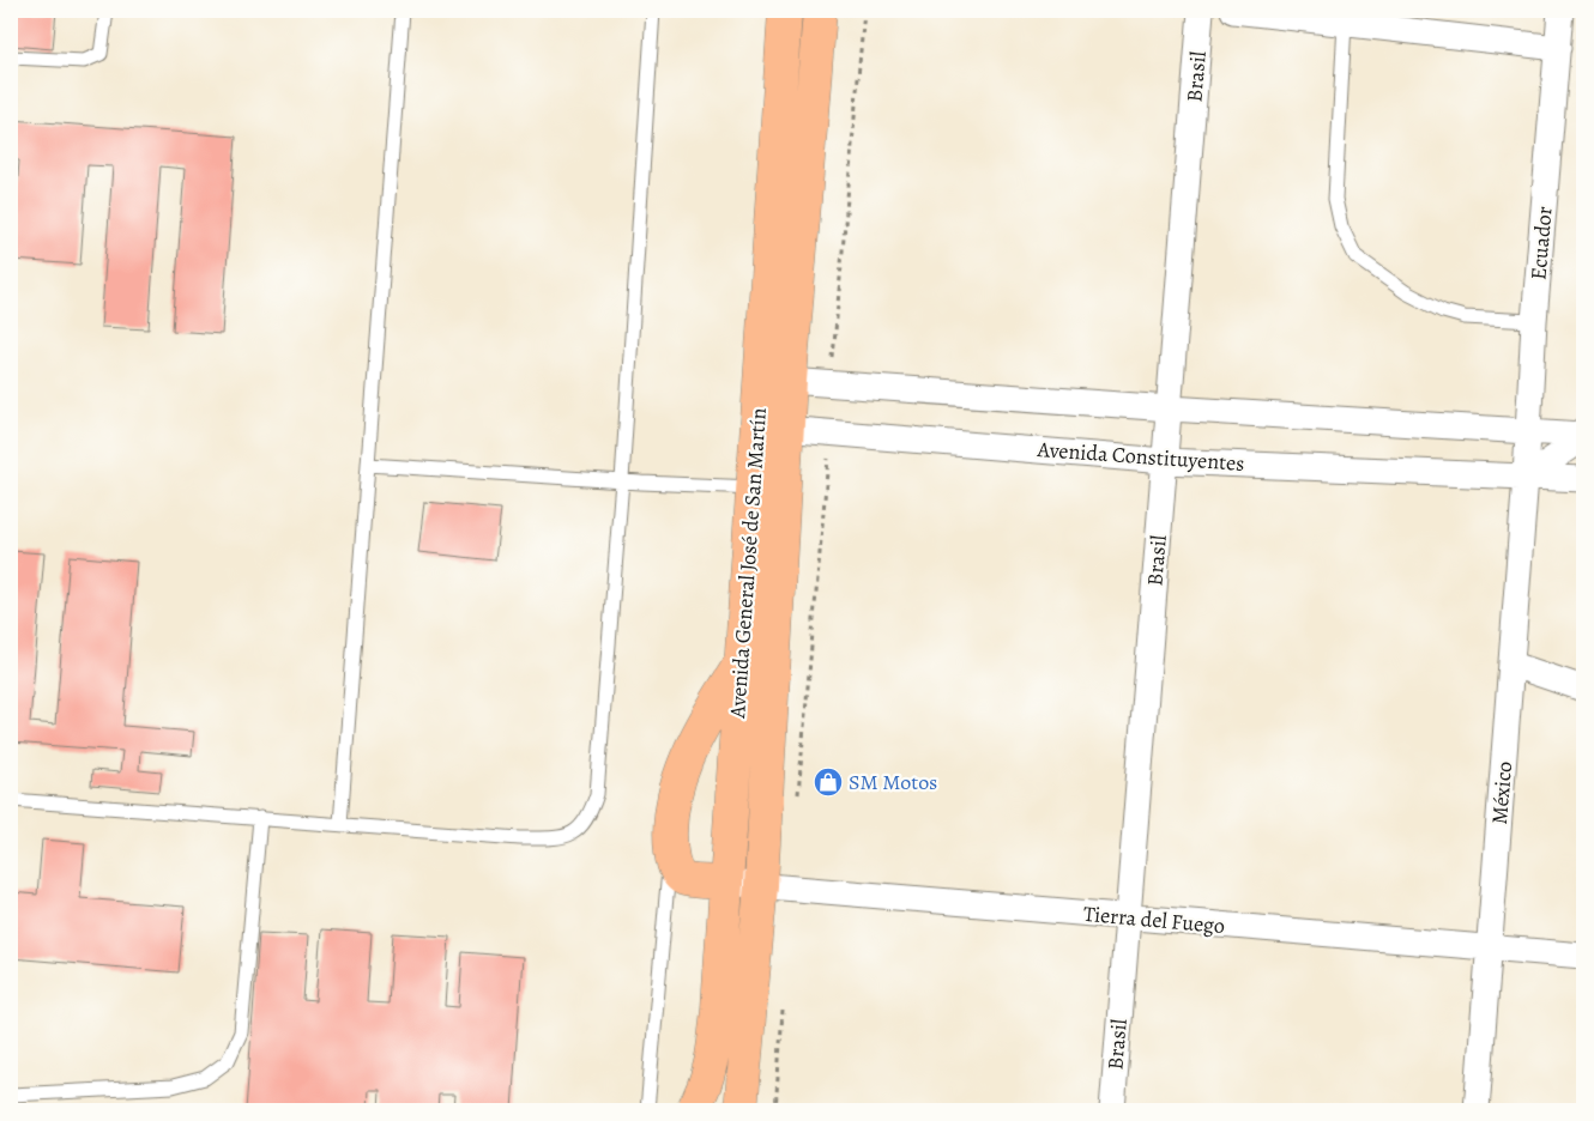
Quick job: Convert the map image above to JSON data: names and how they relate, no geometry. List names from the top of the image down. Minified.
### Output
{"streets":{"highway":["Avenida General José de San Martín"],"street":["Brasil","Ecuador","Avenida Constituyentes","México","Tierra del Fuego"]},"crossings":[["Brasil","Avenida Constituyentes"],["Brasil","Tierra del Fuego"],["Ecuador","Avenida Constituyentes"],["Ecuador","México"],["Avenida Constituyentes","Avenida General José de San Martín"],["Avenida Constituyentes","México"],["Avenida General José de San Martín","Tierra del Fuego"],["México","Tierra del Fuego"]],"places":{"shop":["SM Motos"]}}
